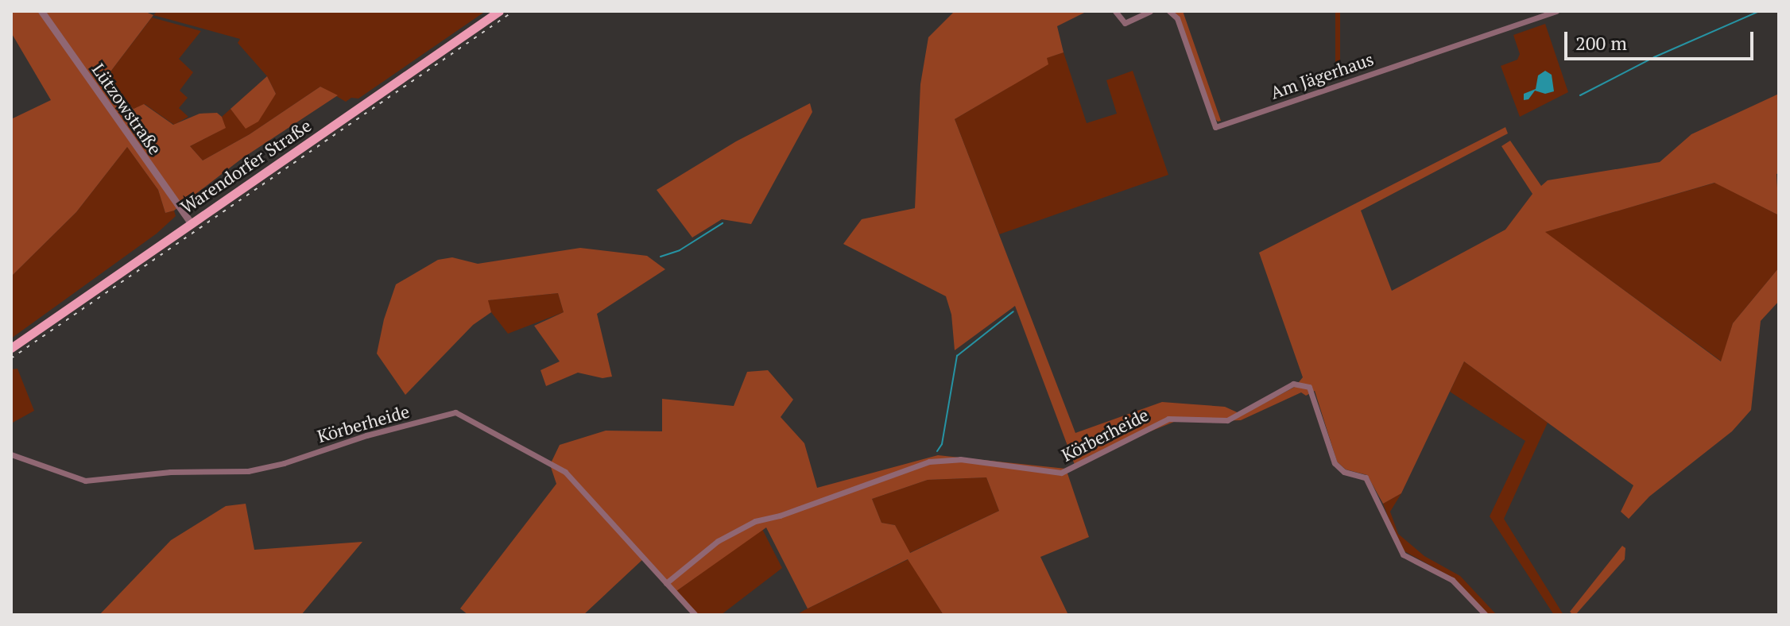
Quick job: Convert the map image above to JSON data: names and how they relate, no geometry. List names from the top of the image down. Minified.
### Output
{"streets":{"main road":["Warendorfer Straße"],"street":["Am Jägerhaus","Lützowstraße","Körberheide"]},"crossings":[["Lützowstraße","Warendorfer Straße"]],"scale_bar":"200 m"}
